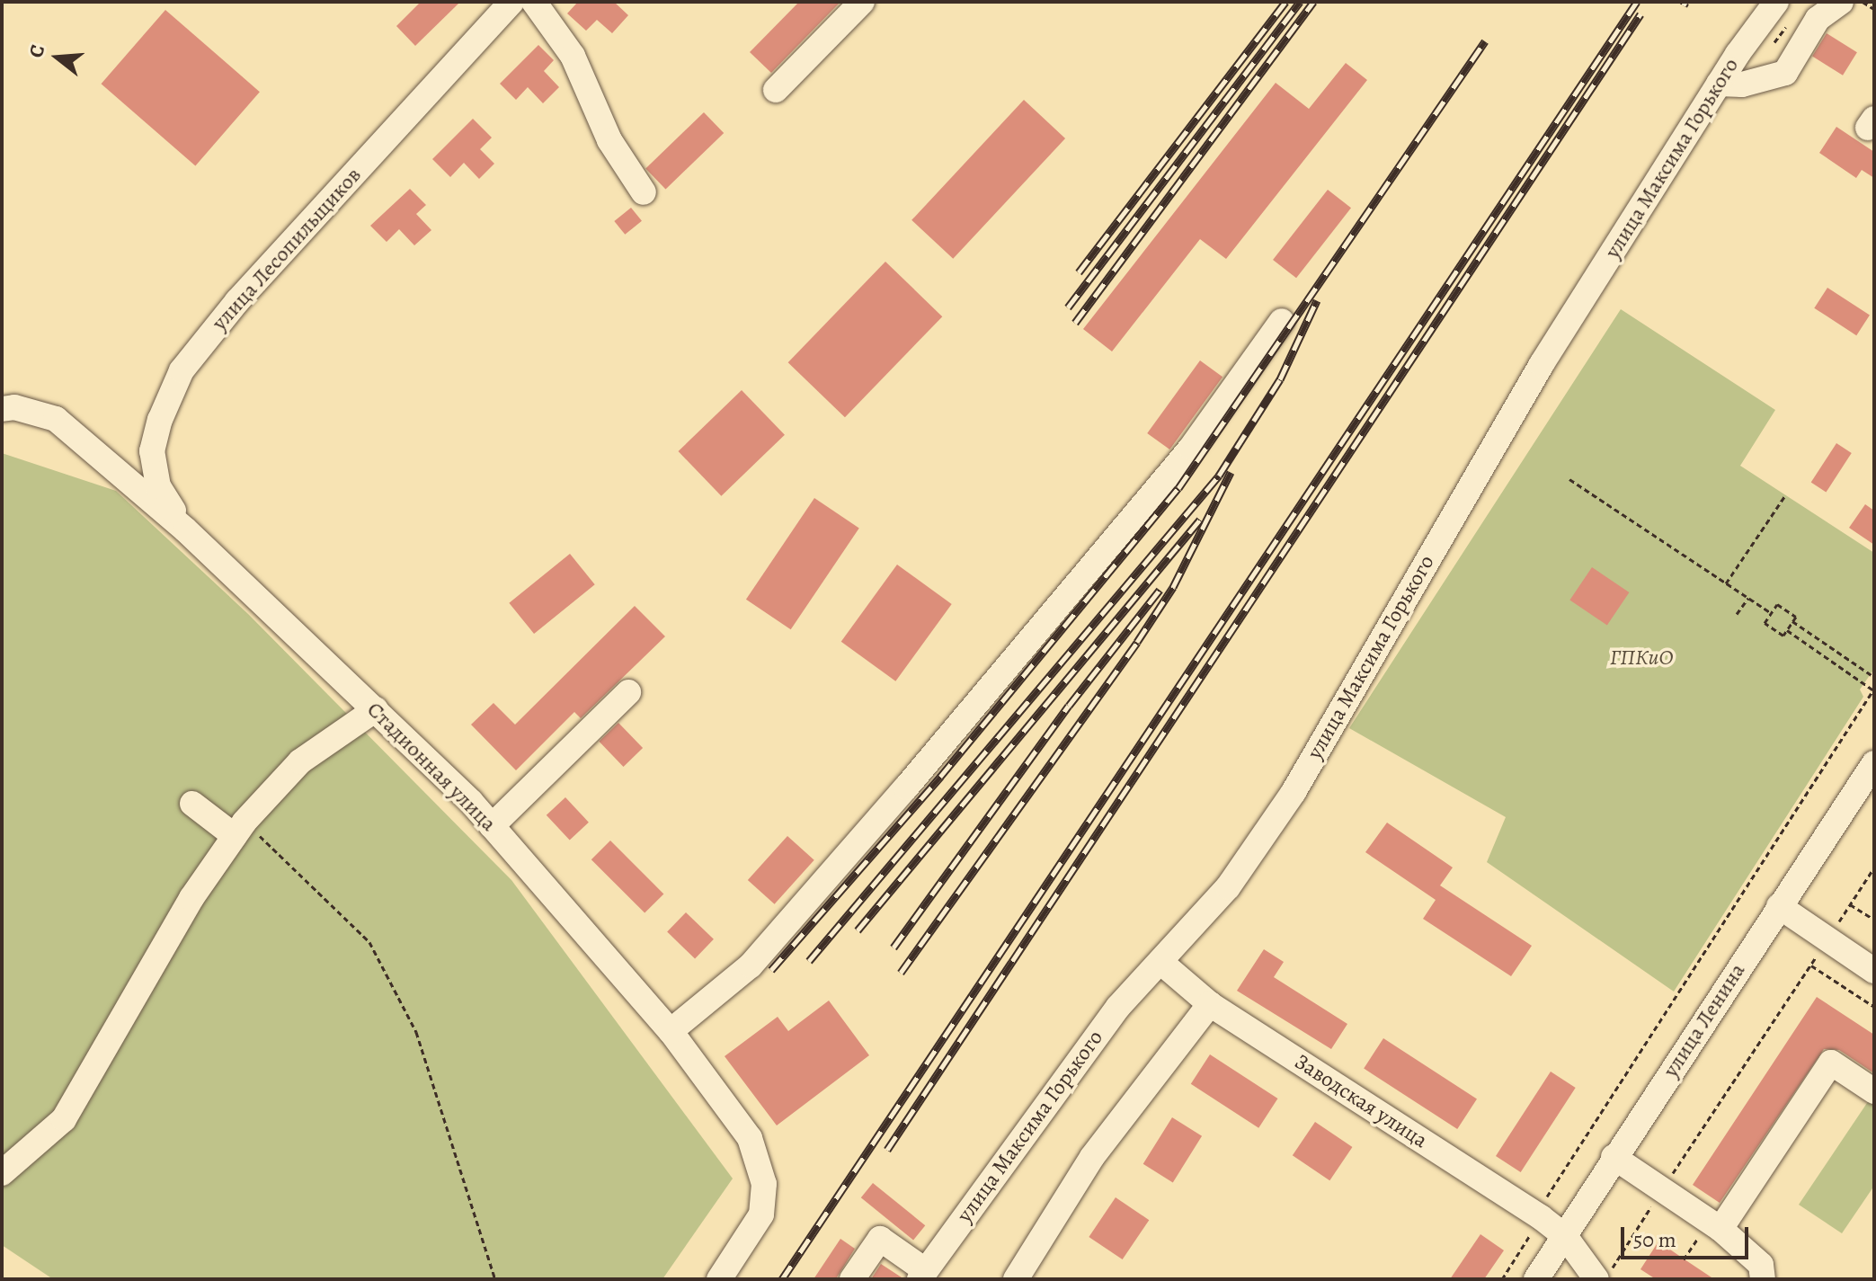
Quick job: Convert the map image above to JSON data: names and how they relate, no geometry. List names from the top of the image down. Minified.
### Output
{"streets":{"street":["улица Максима Горького","улица Лесопильщиков","Стадионная улица","улица Ленина","Заводская улица"]},"crossings":[["улица Максима Горького","Заводская улица"],["улица Лесопильщиков","Стадионная улица"],["улица Ленина","Заводская улица"]],"parks":["ГПКиО"],"scale_bar":"50 m","north":"left"}
